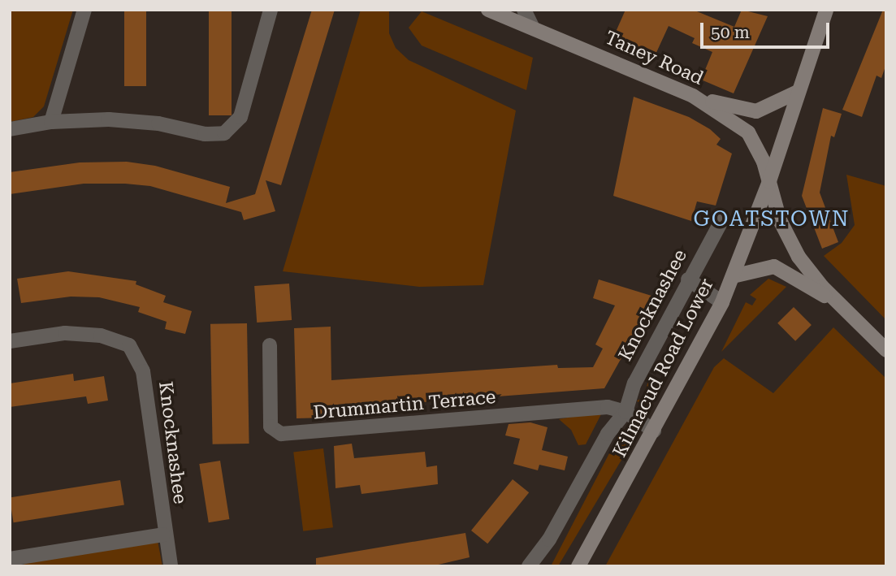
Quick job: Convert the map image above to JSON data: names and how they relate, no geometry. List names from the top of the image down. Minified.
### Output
{"streets":{"main road":["Taney Road","Kilmacud Road Lower"],"street":["Knocknashee","Drummartin Terrace"]},"crossings":[["Taney Road","Kilmacud Road Lower"],["Knocknashee","Drummartin Terrace"]],"districts":["GOATSTOWN"],"scale_bar":"50 m"}
